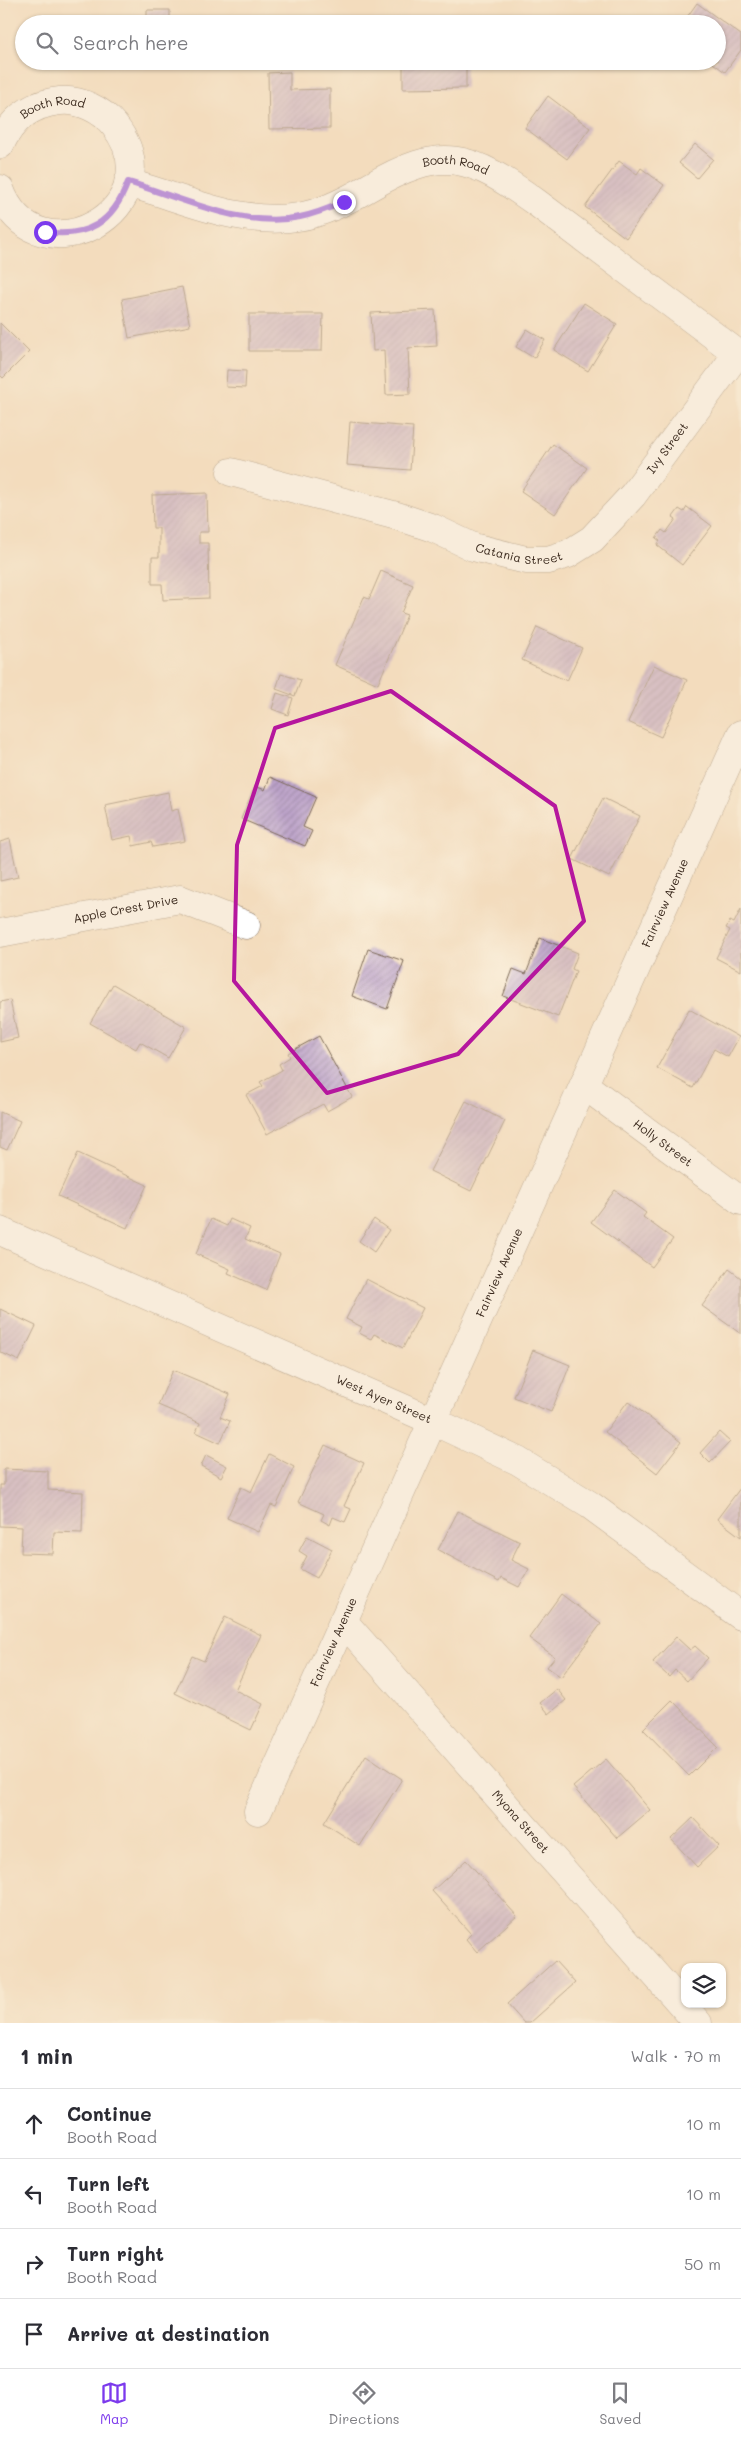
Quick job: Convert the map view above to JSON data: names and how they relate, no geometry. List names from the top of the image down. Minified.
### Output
{"streets":{"street":["Booth Road","Ivy Street","Catania Street","Fairview Avenue","Apple Crest Drive","Holly Street","West Ayer Street","Myona Street"]},"crossings":[["Booth Road","Ivy Street"],["Ivy Street","Catania Street"],["Fairview Avenue","Holly Street"],["Fairview Avenue","West Ayer Street"],["Fairview Avenue","Myona Street"]],"page":{"search":"Search here","heading":["1 min","Walk · 70 m"],"list":[["Continue","Booth Road","10 m"],["Turn left","Booth Road","10 m"],["Turn right","Booth Road","50 m"],"Arrive at destination"],"nav":["Map","Directions","Saved"]}}
